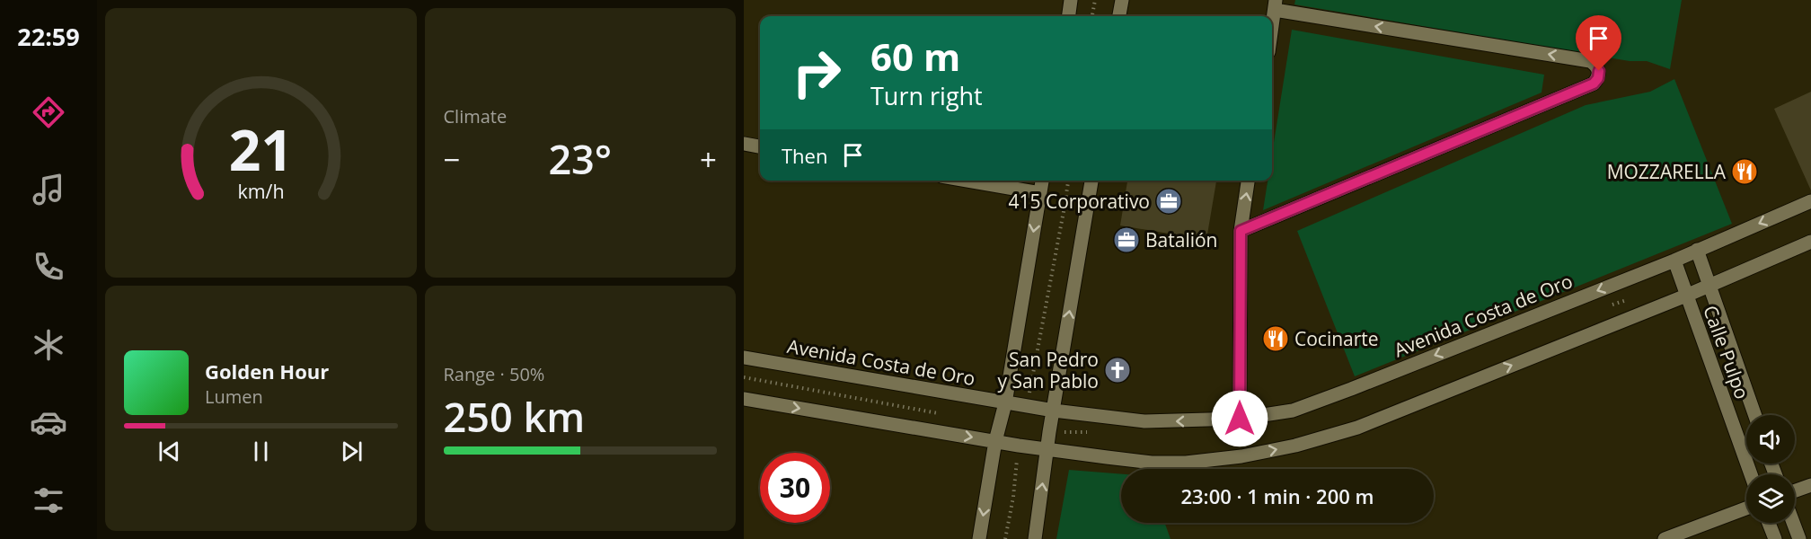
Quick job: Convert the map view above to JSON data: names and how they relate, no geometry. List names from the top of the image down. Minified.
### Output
{"streets":{"street":["Avenida Costa de Oro","Calle Pulpo"]},"crossings":[["Avenida Costa de Oro","Calle Pulpo"]],"places":{"restaurant":["MOZZARELLA","Cocinarte"],"office":["415 Corporativo","Batalión"],"church":["San Pedro y San Pablo"]},"page":{"tabs":"22:59","tile":["Climate",["Range · 50%","250 km"]],"turn":["60 m","Turn right"],"then":"Then","heat":["−","23°","+"],"song":["Golden Hour","Lumen"],"limit":"30","trip":"23:00 · 1 min · 200 m","gauge":["21","km/h"]}}
